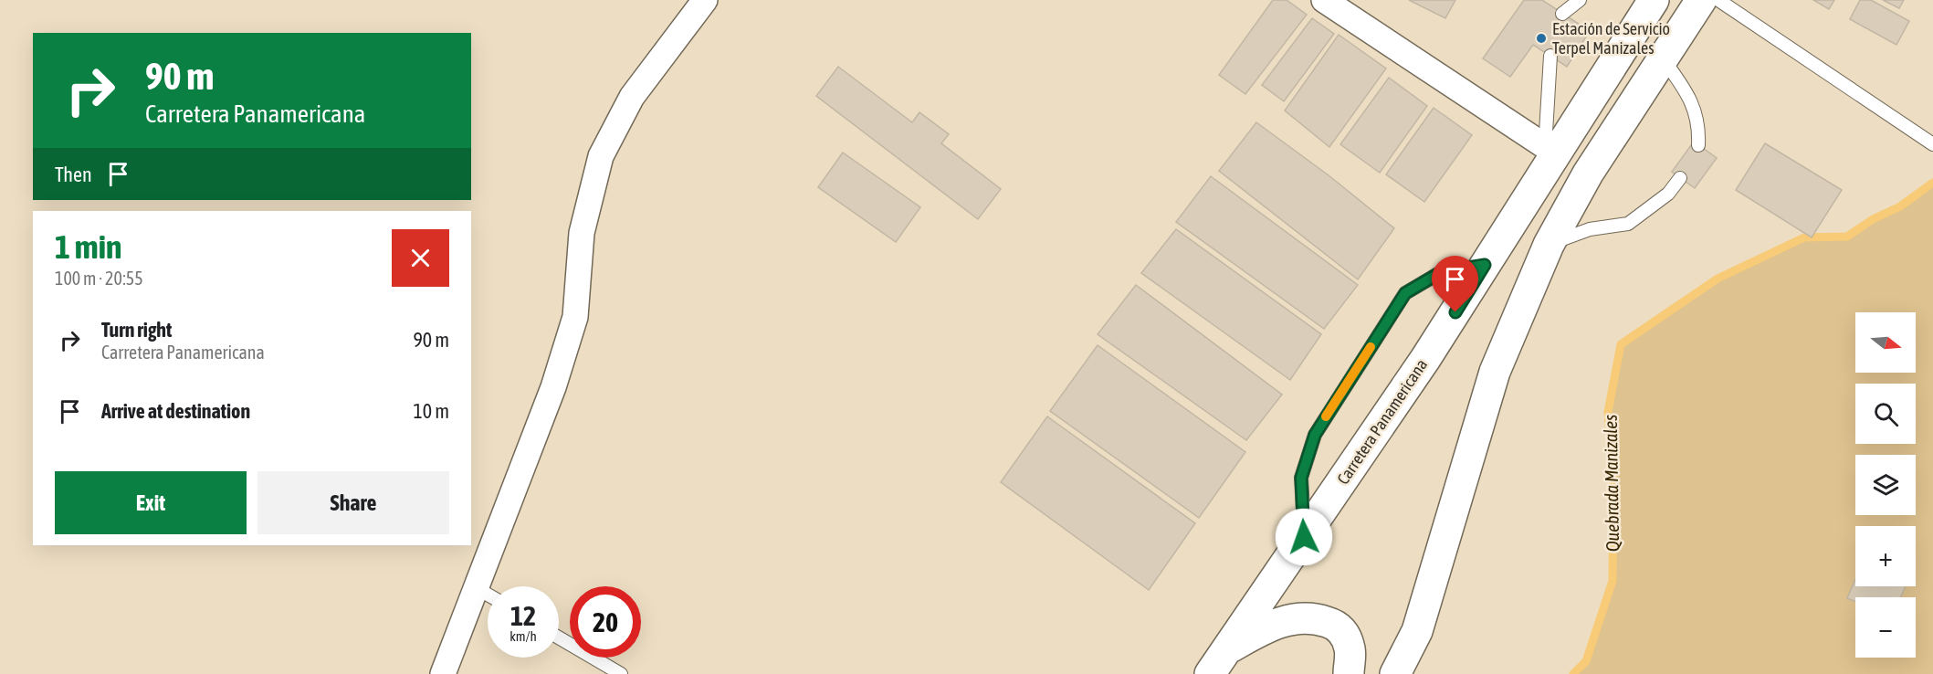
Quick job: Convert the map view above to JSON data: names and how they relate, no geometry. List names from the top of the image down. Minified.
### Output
{"streets":{"highway":["Carretera Panamericana"]},"water":["Quebrada Manizales"],"places":["Estación de Servicio Terpel Manizales"],"north":"right","page":{"turn":["90 m","Carretera Panamericana"],"then":"Then","heading":["1 min","100 m · 20:55"],"list":[{"name":"Turn right","note":"Carretera Panamericana","value":"90 m"},{"name":"Arrive at destination","value":"10 m"}],"map_buttons":["+","−"],"buttons":["Exit","Share"],"speed":"12 km/h","limit":"20"}}
